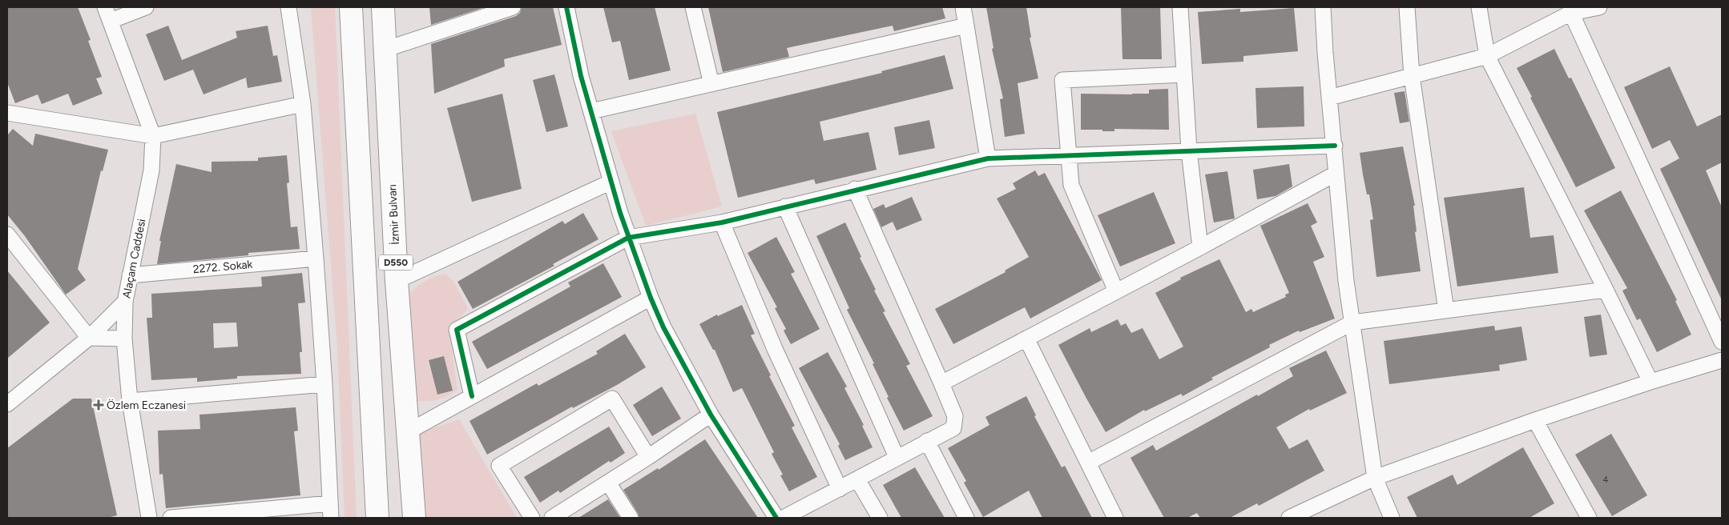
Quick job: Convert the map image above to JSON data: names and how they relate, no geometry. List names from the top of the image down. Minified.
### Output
{"streets":{"highway":["İzmir Bulvarı","D550"],"street":["Alaçam Caddesi","2272. Sokak"]},"crossings":[["Alaçam Caddesi","2272. Sokak"]],"places":{"health":["Özlem Eczanesi"]},"house_numbers":["4"]}
